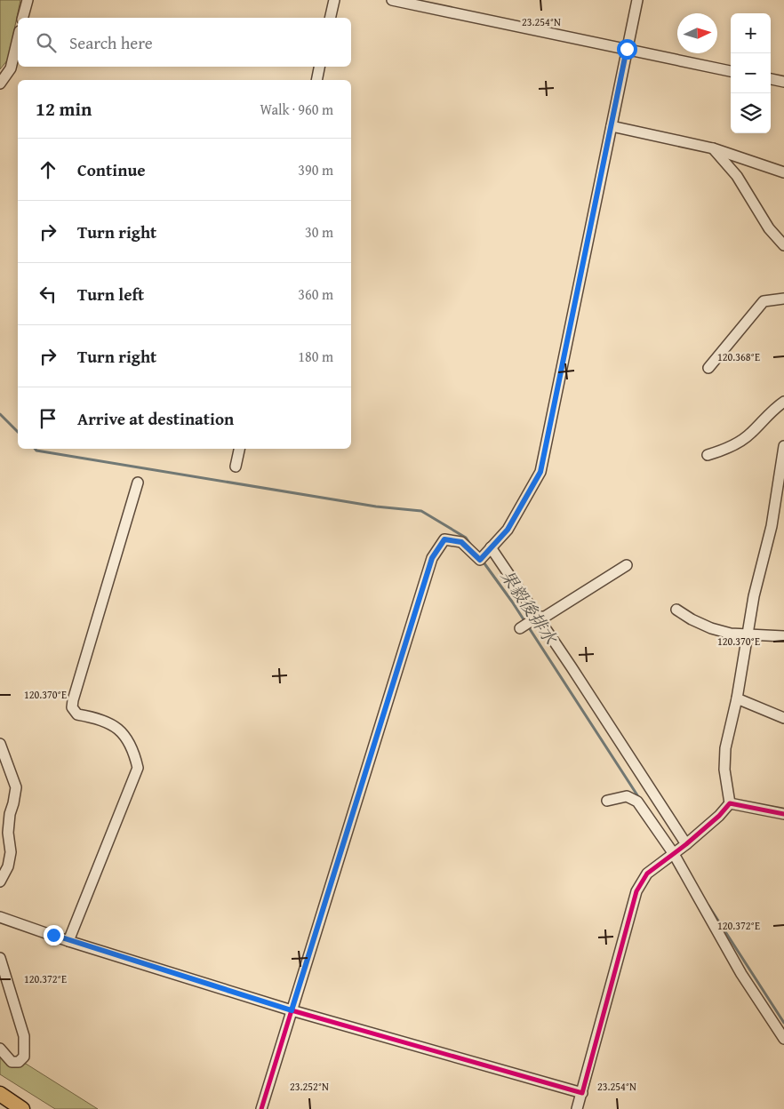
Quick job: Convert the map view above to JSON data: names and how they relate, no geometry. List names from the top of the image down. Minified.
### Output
{"water":["果毅後排水"],"north":"right","page":{"map_buttons":["+","−"],"search":"Search here","heading":["12 min","Walk · 960 m"],"list":[["Continue","390 m"],["Turn right","30 m"],["Turn left","360 m"],["Turn right","180 m"],"Arrive at destination"]},"coordinates":["23.254°N","120.368°E","120.370°E","120.372°E","23.252°N"]}
